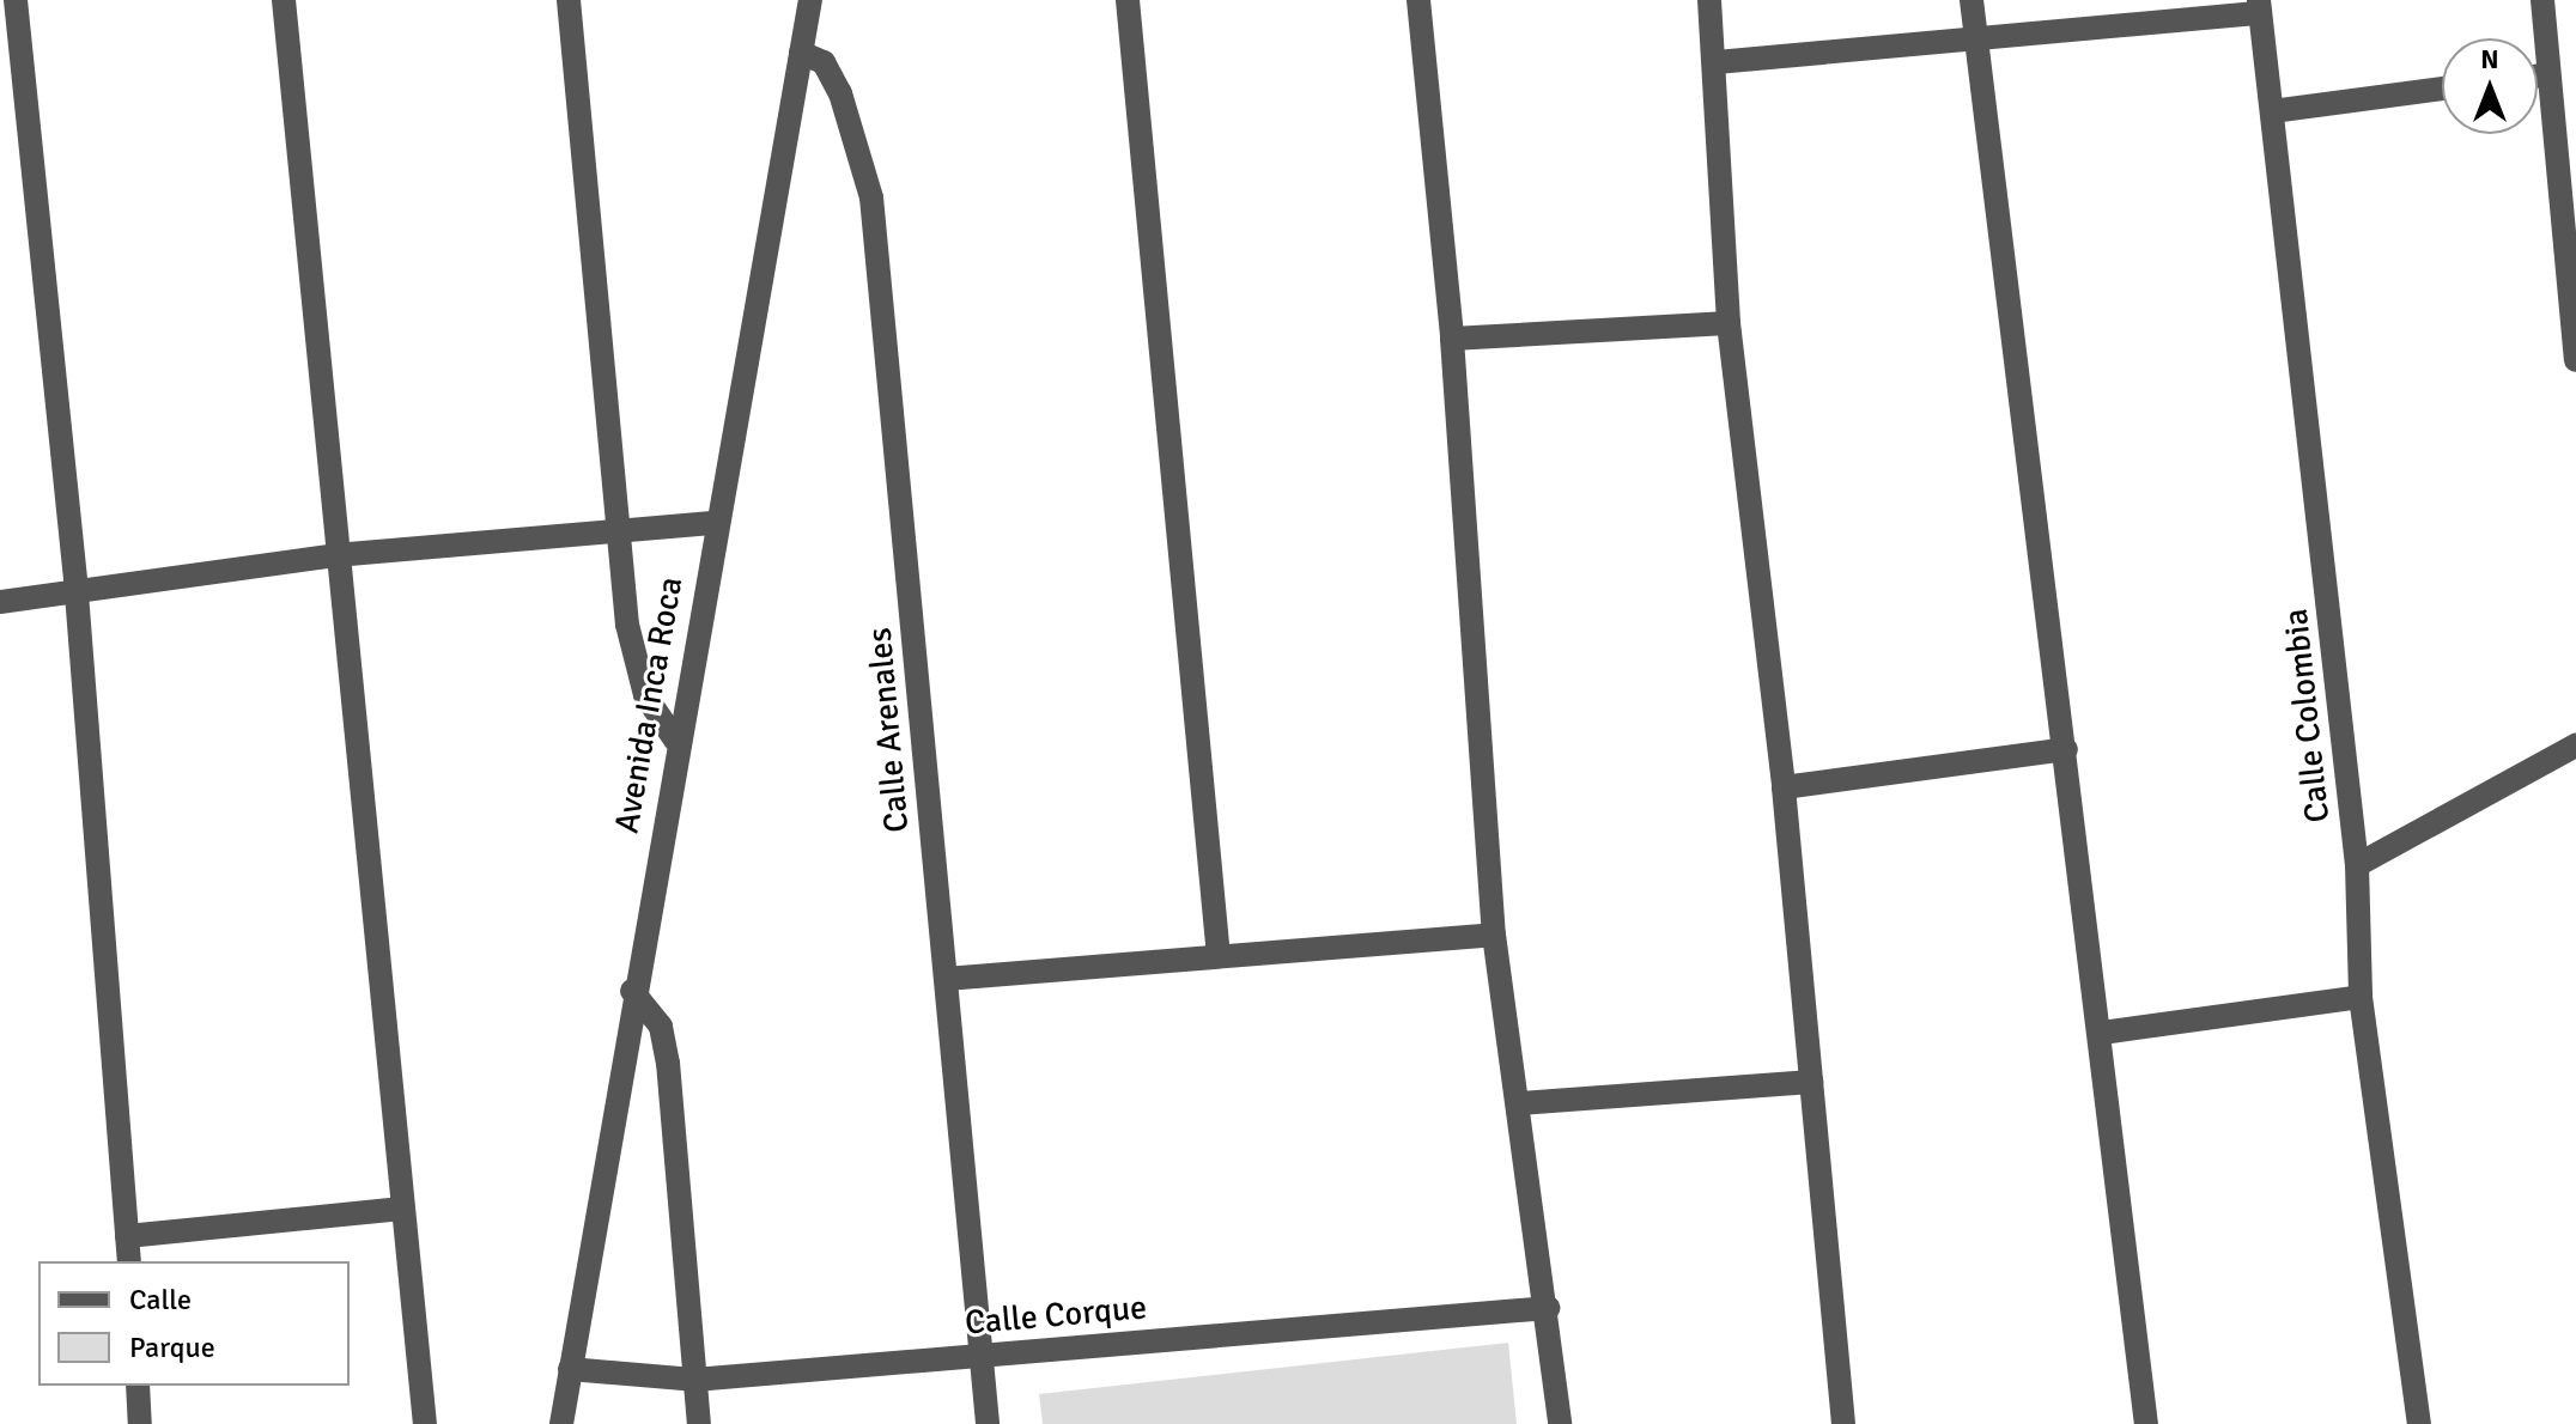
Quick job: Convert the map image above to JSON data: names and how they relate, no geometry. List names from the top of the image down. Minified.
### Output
{"streets":{"street":["Avenida Inca Roca","Calle Colombia","Calle Arenales","Calle Corque"]},"crossings":[["Avenida Inca Roca","Calle Arenales"],["Avenida Inca Roca","Calle Corque"],["Calle Arenales","Calle Corque"]],"legend":["Calle","Parque"],"north":"top"}
